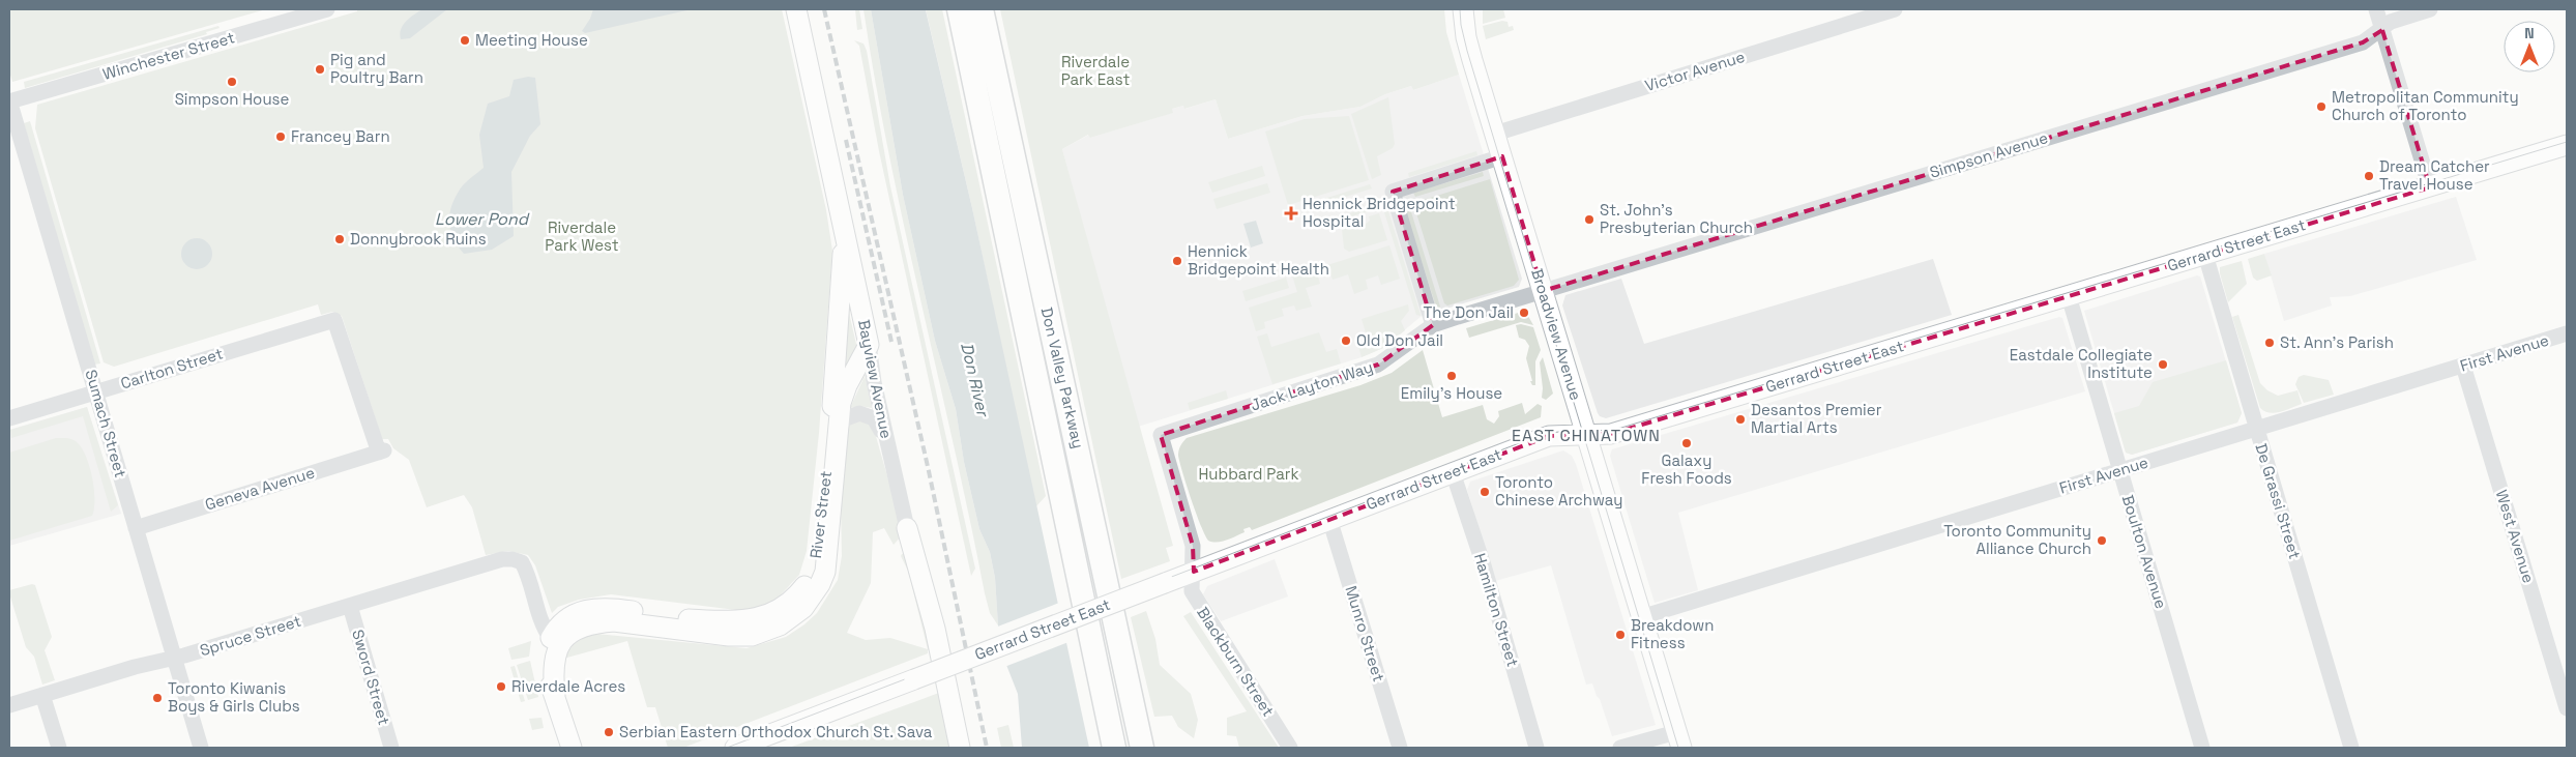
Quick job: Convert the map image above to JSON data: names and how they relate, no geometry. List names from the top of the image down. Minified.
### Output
{"streets":{"highway":["Don Valley Parkway"],"main road":["Gerrard Street East","Broadview Avenue","Bayview Avenue","River Street"],"street":["Winchester Street","Victor Avenue","Simpson Avenue","First Avenue","Carlton Street","Jack Layton Way","Sumach Street","Geneva Avenue","De Grassi Street","West Avenue","Boulton Avenue","Hamilton Street","Munro Street","Spruce Street","Blackburn Street","Sword Street"]},"crossings":[["Winchester Street","Sumach Street"],["Victor Avenue","Broadview Avenue"],["Simpson Avenue","Broadview Avenue"],["Simpson Avenue","Jack Layton Way"],["Gerrard Street East","Broadview Avenue"],["Gerrard Street East","De Grassi Street"],["Gerrard Street East","Boulton Avenue"],["Gerrard Street East","Hamilton Street"],["Gerrard Street East","Munro Street"],["Gerrard Street East","Blackburn Street"],["Broadview Avenue","First Avenue"],["Broadview Avenue","Jack Layton Way"],["First Avenue","De Grassi Street"],["First Avenue","West Avenue"],["First Avenue","Boulton Avenue"],["Carlton Street","Sumach Street"],["Carlton Street","Geneva Avenue"],["Bayview Avenue","River Street"],["Jack Layton Way","Blackburn Street"],["Sumach Street","Geneva Avenue"],["Sumach Street","Spruce Street"],["River Street","Spruce Street"],["Spruce Street","Sword Street"]],"districts":["EAST CHINATOWN"],"water":["Lower Pond","Don River"],"parks":["Riverdale Park East","Riverdale Park West","Hubbard Park"],"places":{"other":["Meeting House","Pig and Poultry Barn","Simpson House","Metropolitan Community Church of Toronto","Francey Barn","Dream Catcher Travel House","St. John's Presbyterian Church","Donnybrook Ruins","Hennick Bridgepoint Health","The Don Jail","Old Don Jail","St. Ann's Parish","Eastdale Collegiate Institute","Emily's House","Desantos Premier Martial Arts","Galaxy Fresh Foods","Toronto Chinese Archway","Toronto Community Alliance Church","Breakdown Fitness","Riverdale Acres","Toronto Kiwanis Boys & Girls Clubs","Serbian Eastern Orthodox Church St. Sava"],"health":["Hennick Bridgepoint Hospital"]},"north":"top"}
